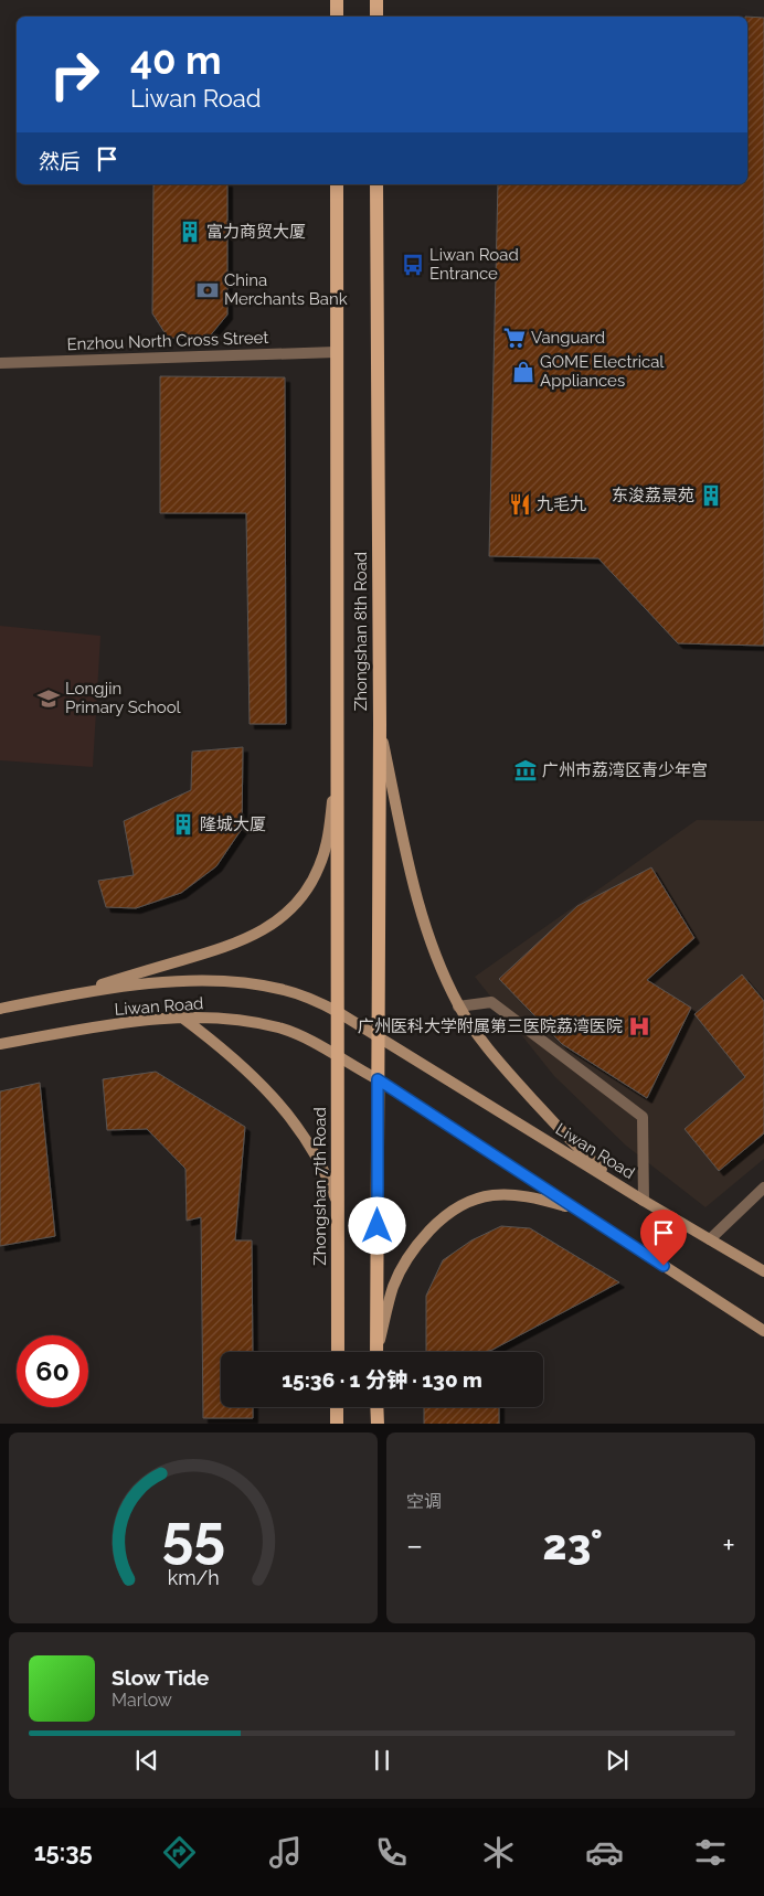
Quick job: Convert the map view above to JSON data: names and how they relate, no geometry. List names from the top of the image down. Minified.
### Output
{"streets":{"main road":["Zhongshan 8th Road","Liwan Road","Zhongshan 7th Road"],"street":["Enzhou North Cross Street"]},"crossings":[["Enzhou North Cross Street","Zhongshan 8th Road"],["Zhongshan 8th Road","Liwan Road"],["Zhongshan 8th Road","Zhongshan 7th Road"],["Liwan Road","Zhongshan 7th Road"]],"places":{"building":["富力商贸大厦","东浚荔景苑","隆城大厦"],"bus stop":["Liwan Road Entrance"],"bank":["China Merchants Bank"],"supermarket":["Vanguard"],"shop":["GOME Electrical Appliances"],"restaurant":["九毛九"],"school or university":["Longjin Primary School"],"museum":["广州市荔湾区青少年宫"],"hospital":["广州医科大学附属第三医院荔湾医院"]},"page":{"turn":["40 m","Liwan Road"],"then":"然后","limit":"60","trip":"15:36 · 1 分钟 · 130 m","tile":"空调","heat":["−","23°","+"],"song":["Slow Tide","Marlow"],"tabs":"15:35","gauge":["55","km/h"]}}
